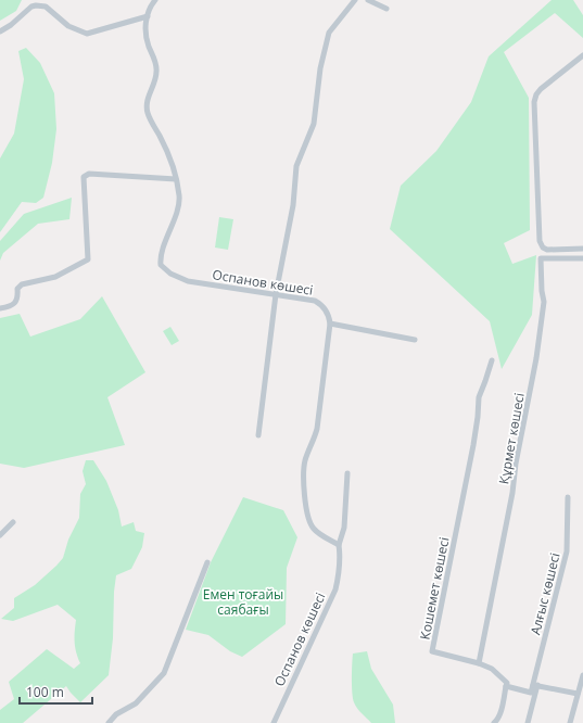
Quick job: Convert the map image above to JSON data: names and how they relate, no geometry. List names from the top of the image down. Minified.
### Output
{"streets":{"street":["Оспанов көшесі","Құрмет көшесі","Кошемет көшесі","Алғыс көшесі"]},"crossings":[["Құрмет көшесі","Кошемет көшесі"],["Кошемет көшесі","Алғыс көшесі"]],"parks":["Емен тоғайы саябағы"],"scale_bar":"100 m"}
